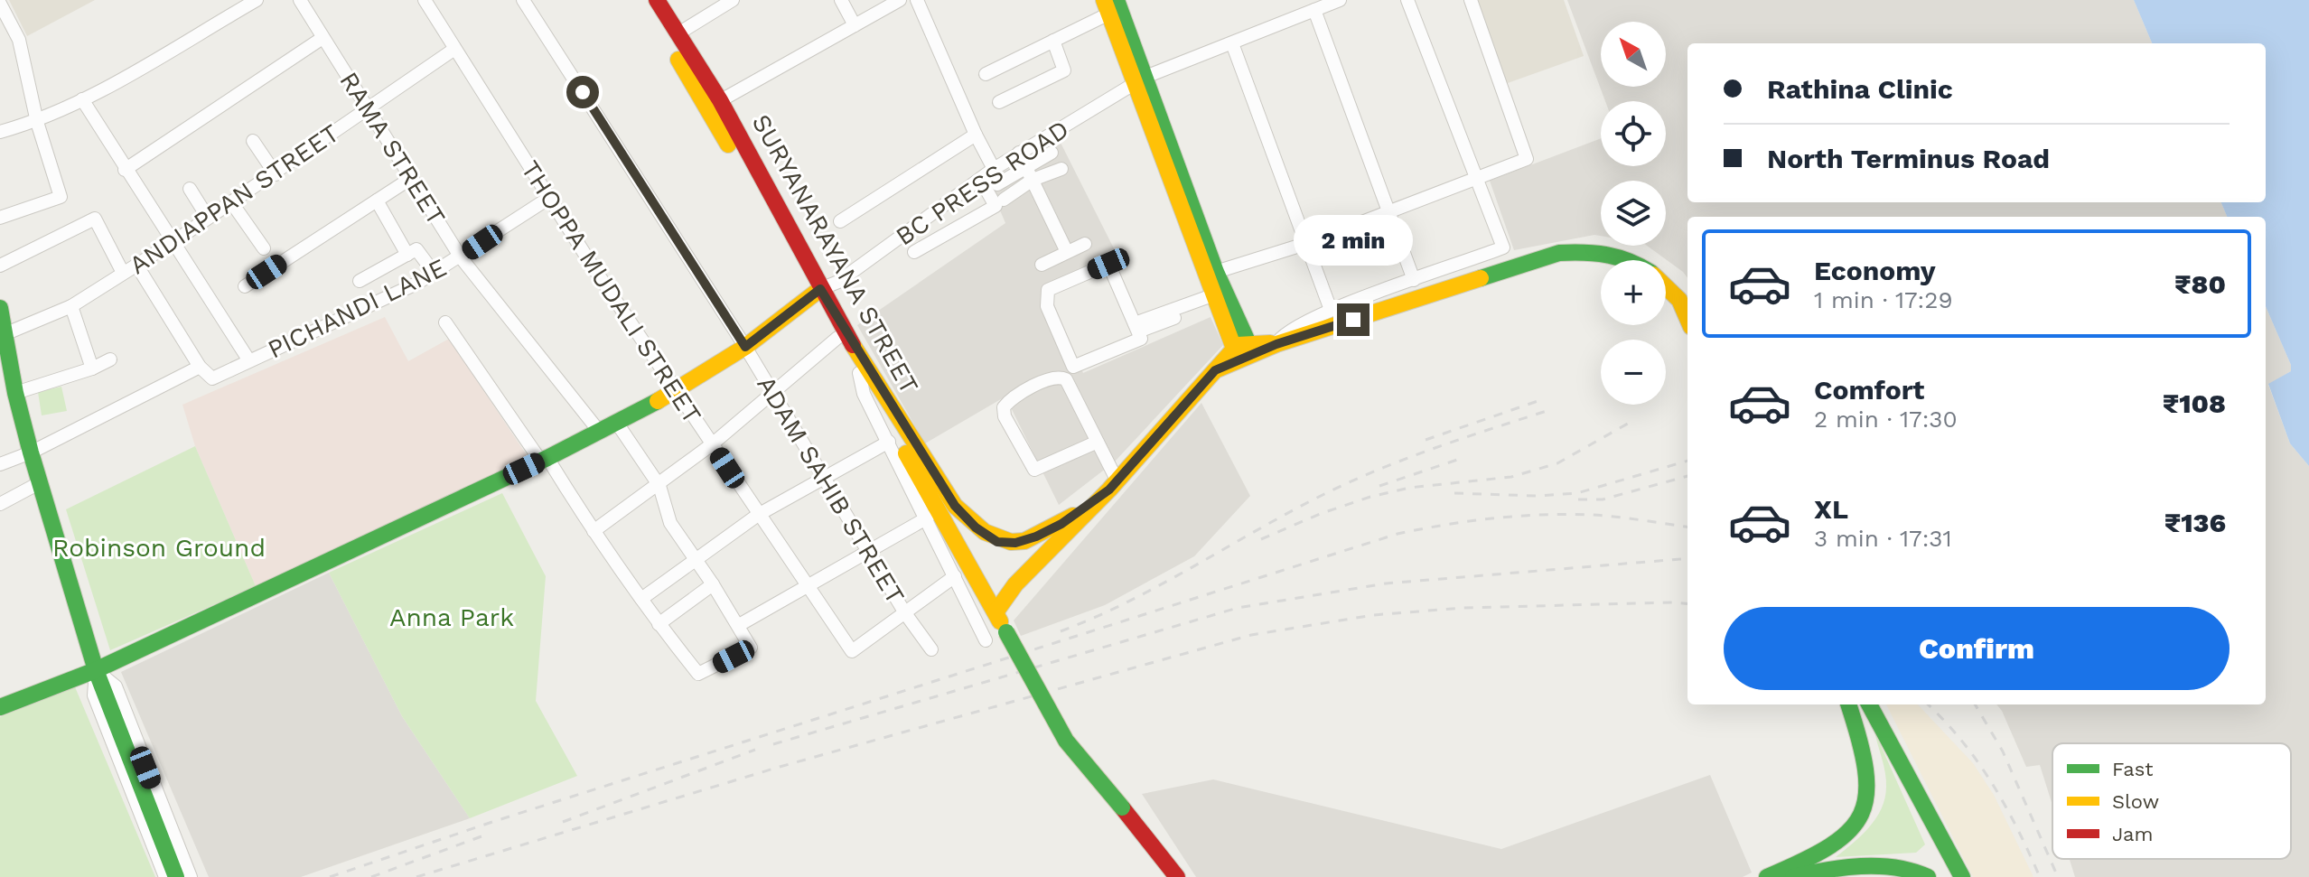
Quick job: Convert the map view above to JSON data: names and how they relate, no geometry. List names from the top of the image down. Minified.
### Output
{"streets":{"main road":["SURYANARAYANA STREET"],"street":["RAMA STREET","BC PRESS ROAD","ANDIAPPAN STREET","THOPPA MUDALI STREET","PICHANDI LANE","ADAM SAHIB STREET"]},"crossings":[["RAMA STREET","ANDIAPPAN STREET"],["RAMA STREET","PICHANDI LANE"],["BC PRESS ROAD","SURYANARAYANA STREET"],["ANDIAPPAN STREET","THOPPA MUDALI STREET"],["THOPPA MUDALI STREET","PICHANDI LANE"],["THOPPA MUDALI STREET","ADAM SAHIB STREET"]],"parks":["Robinson Ground","Anna Park"],"legend":["Fast","Slow","Jam"],"north":"top left","page":{"map_buttons":["+","−"],"banner":["Rathina Clinic","North Terminus Road"],"bubble":"2 min","list":[{"name":"Economy","note":"1 min · 17:29","value":"₹80"},{"name":"Comfort","note":"2 min · 17:30","value":"₹108"},{"name":"XL","note":"3 min · 17:31","value":"₹136"}],"buttons":"Confirm"}}
